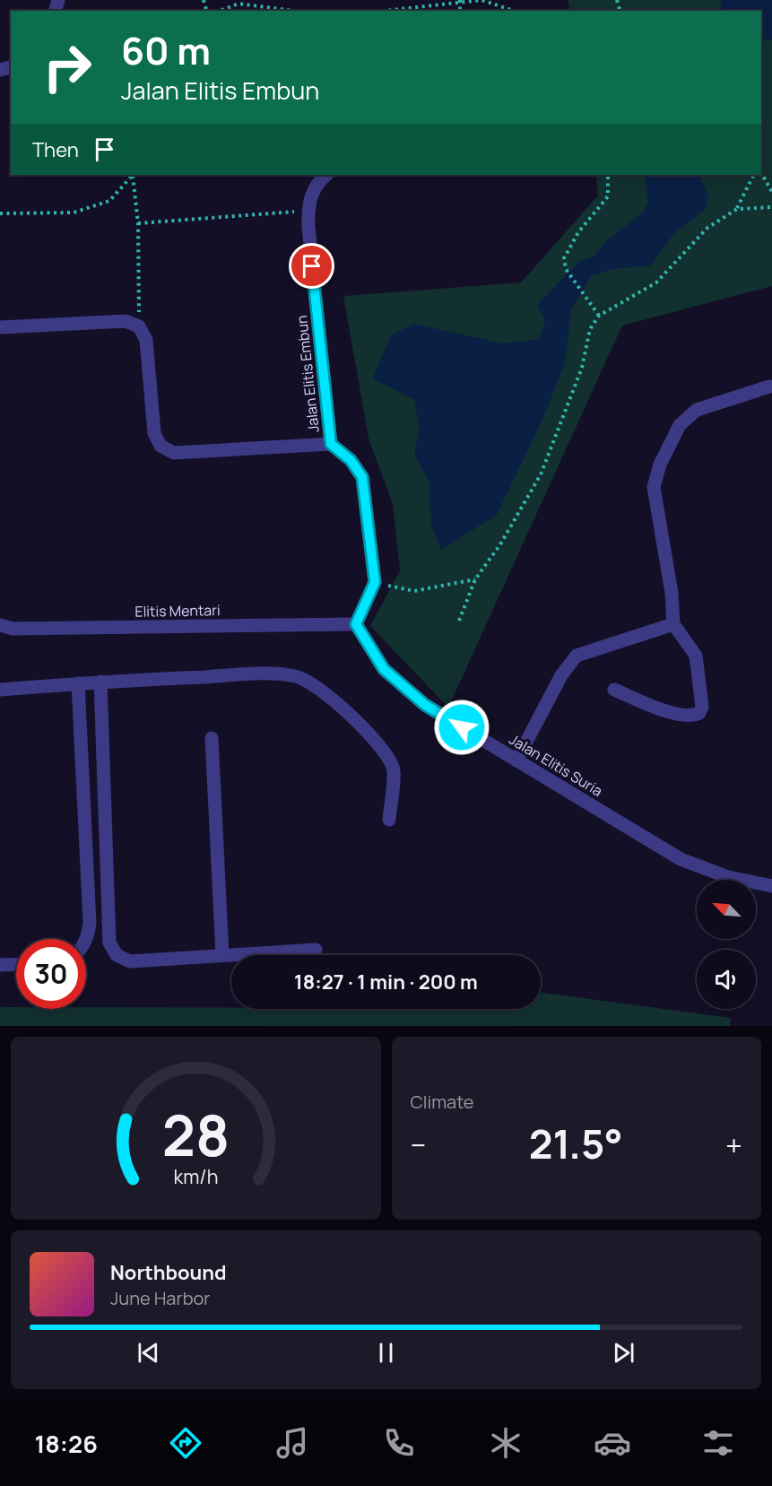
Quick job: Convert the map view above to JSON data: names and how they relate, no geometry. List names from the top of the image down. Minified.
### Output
{"streets":{"street":["Jalan Elitis Embun","Elitis Mentari","Jalan Elitis Suria"]},"crossings":[["Elitis Mentari","Jalan Elitis Suria"]],"north":"top left","page":{"turn":["60 m","Jalan Elitis Embun"],"then":"Then","limit":"30","trip":"18:27 · 1 min · 200 m","tile":"Climate","heat":["−","21.5°","+"],"song":["Northbound","June Harbor"],"tabs":"18:26","gauge":["28","km/h"]}}
